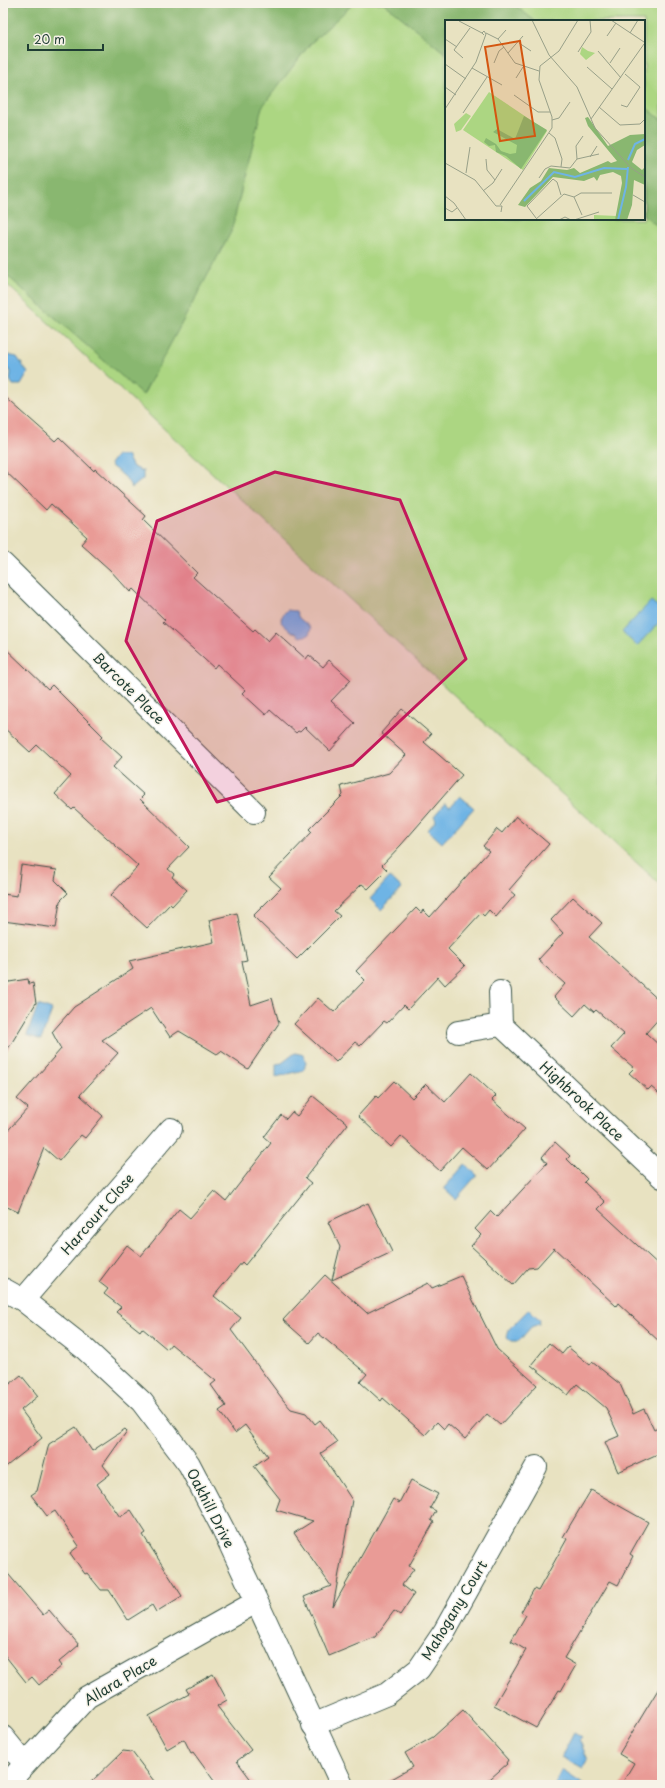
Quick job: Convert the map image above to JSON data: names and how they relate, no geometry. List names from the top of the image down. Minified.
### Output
{"streets":{"street":["Barcote Place","Highbrook Place","Harcourt Close","Oakhill Drive","Mahogany Court","Allara Place"]},"crossings":[["Harcourt Close","Oakhill Drive"],["Oakhill Drive","Mahogany Court"],["Oakhill Drive","Allara Place"]],"scale_bar":"20 m"}
